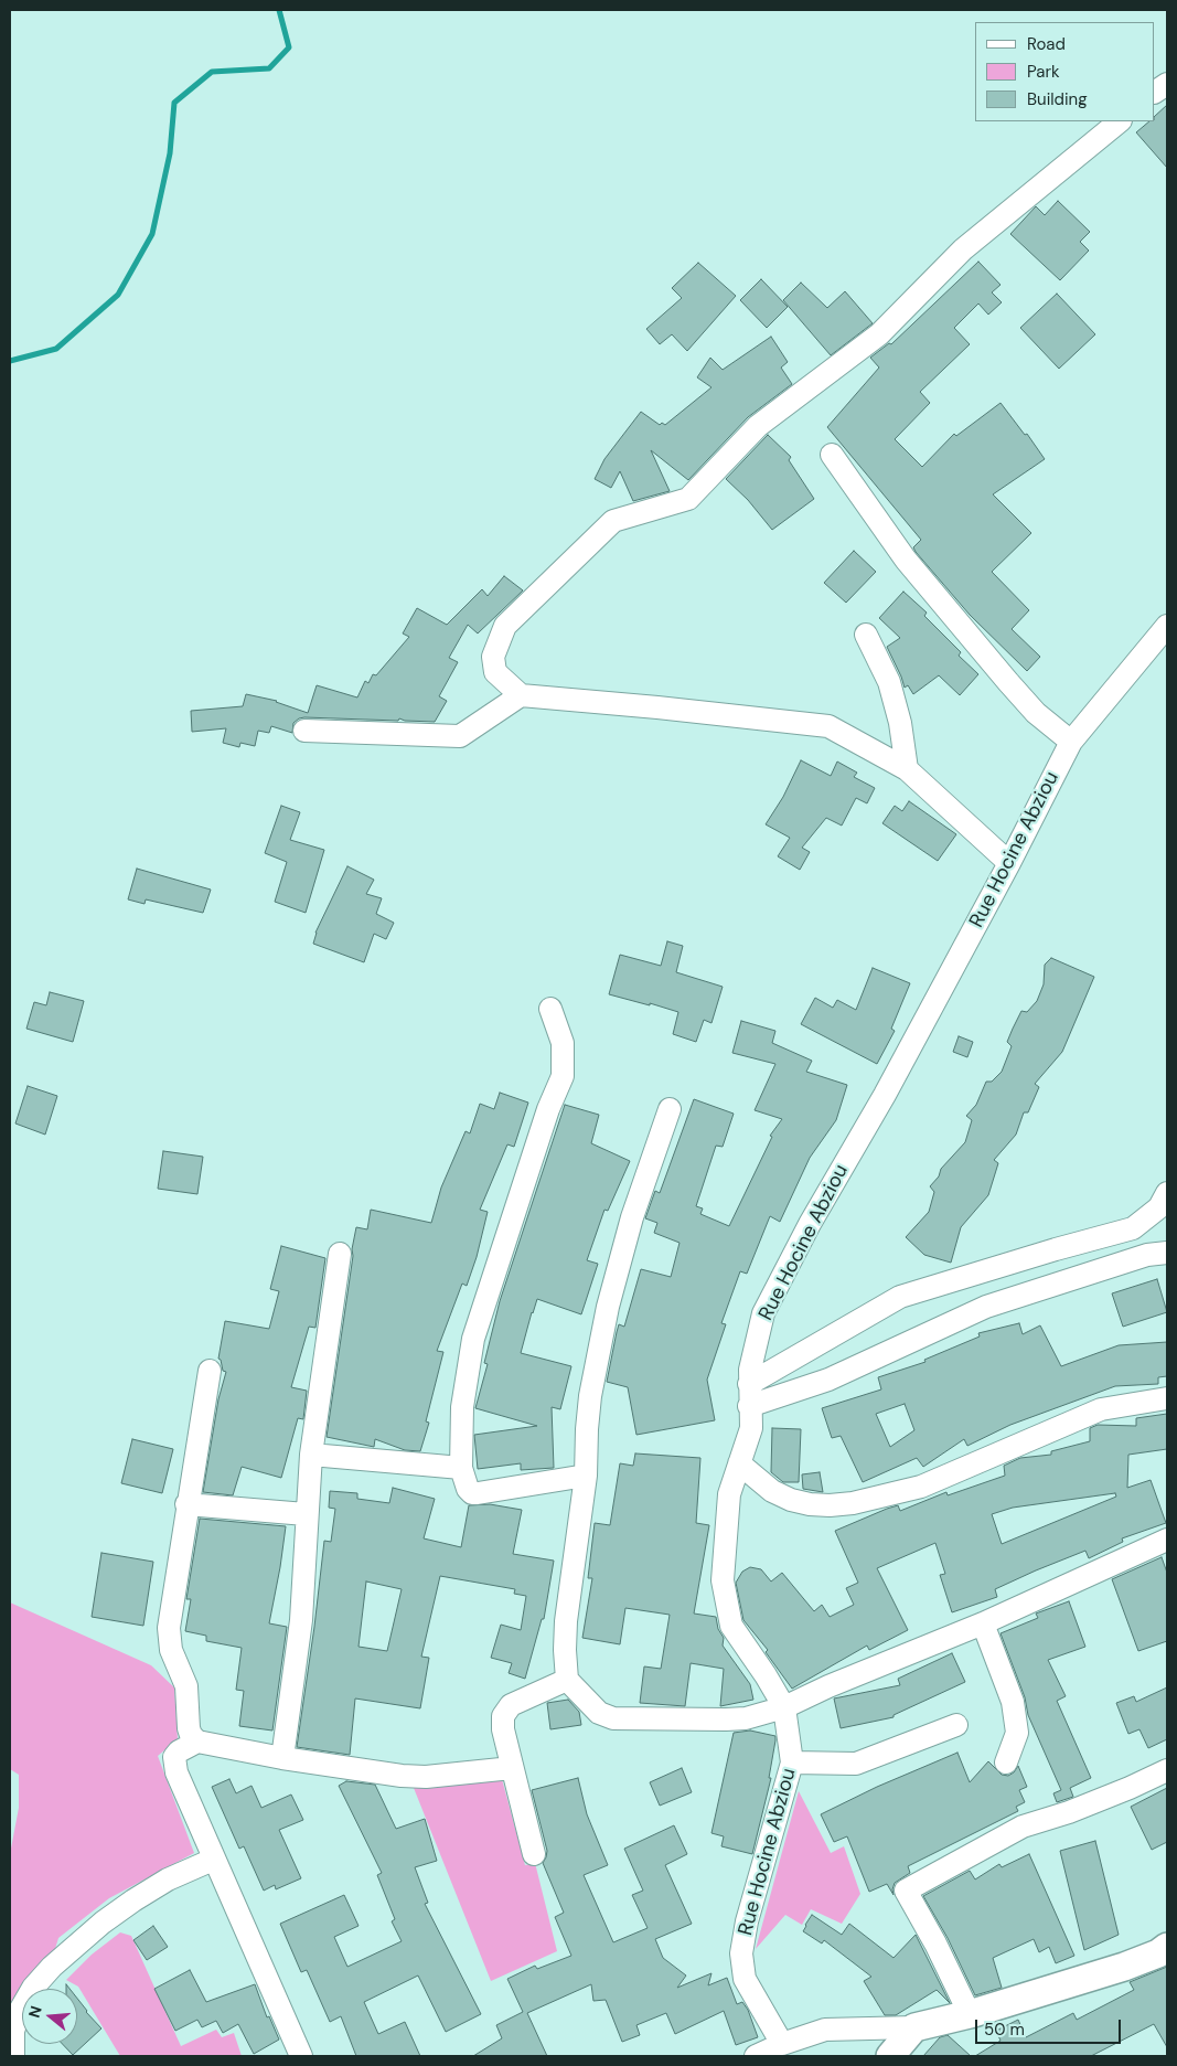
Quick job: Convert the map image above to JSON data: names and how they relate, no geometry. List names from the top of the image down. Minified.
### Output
{"streets":{"street":["Rue Hocine Abziou"]},"legend":["Road","Park","Building"],"scale_bar":"50 m","north":"left"}
